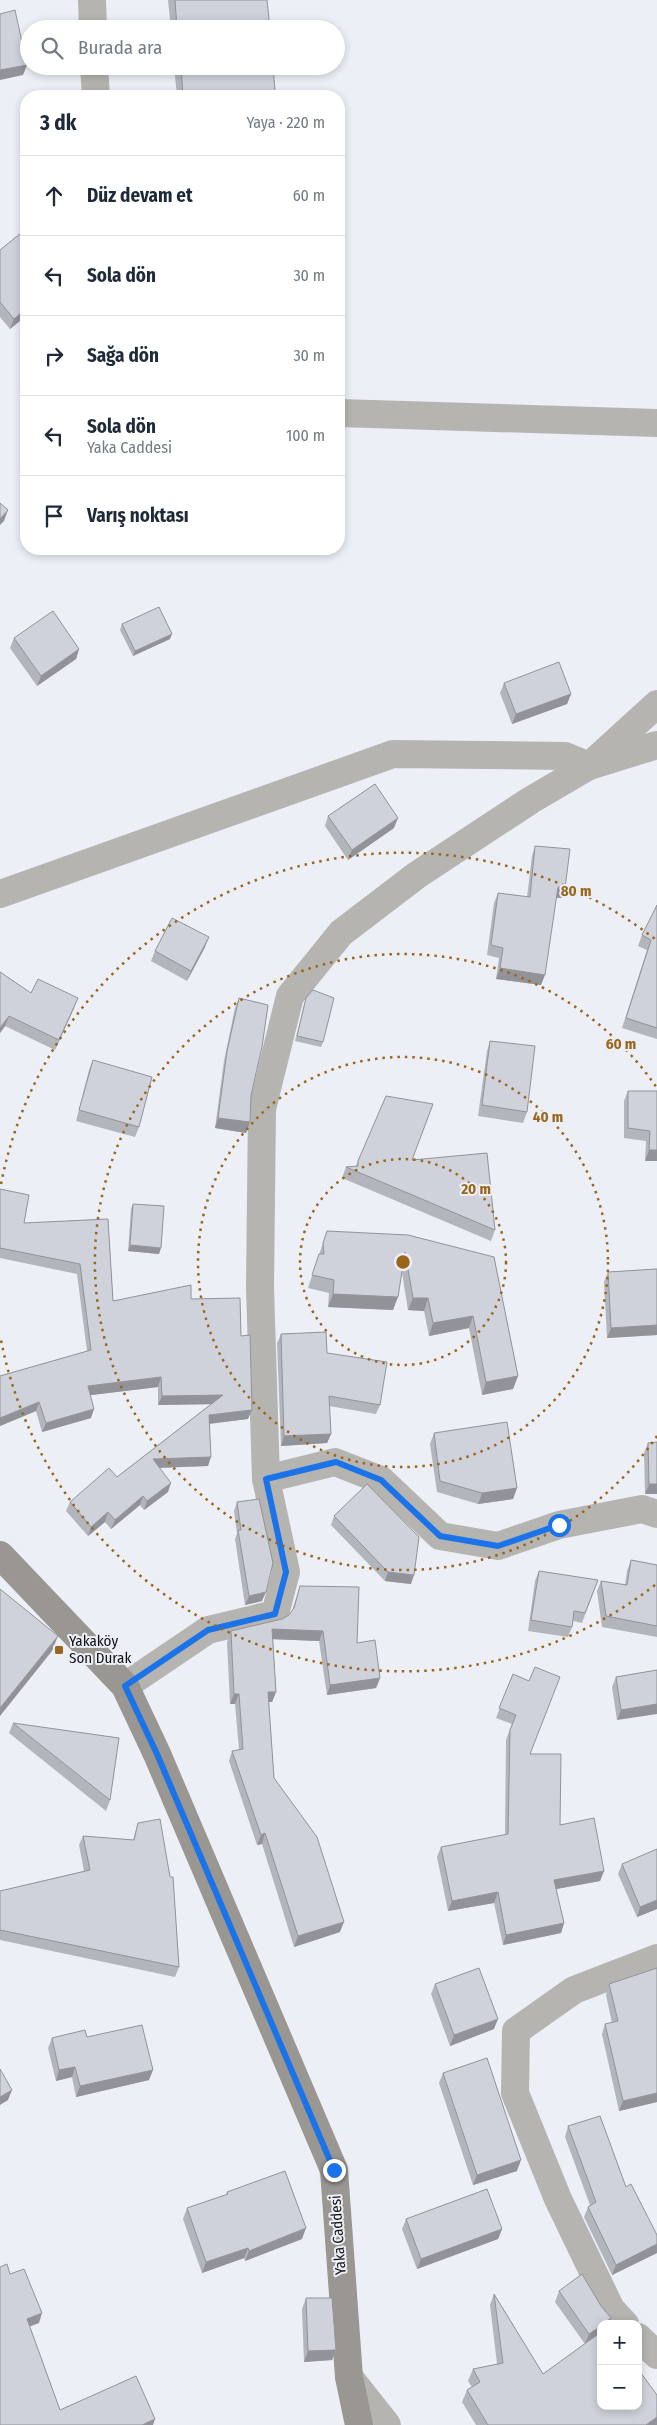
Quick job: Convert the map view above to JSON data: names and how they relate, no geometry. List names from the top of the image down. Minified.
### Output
{"streets":{"street":["Yaka Caddesi"]},"places":{"transit":["Yakaköy Son Durak"]},"page":{"search":"Burada ara","heading":["3 dk","Yaya · 220 m"],"list":[["Düz devam et","60 m"],["Sola dön","30 m"],["Sağa dön","30 m"],["Sola dön","Yaka Caddesi","100 m"],"Varış noktası"],"map_buttons":["+","−"]},"rings":["80 m","60 m","40 m","20 m"]}
